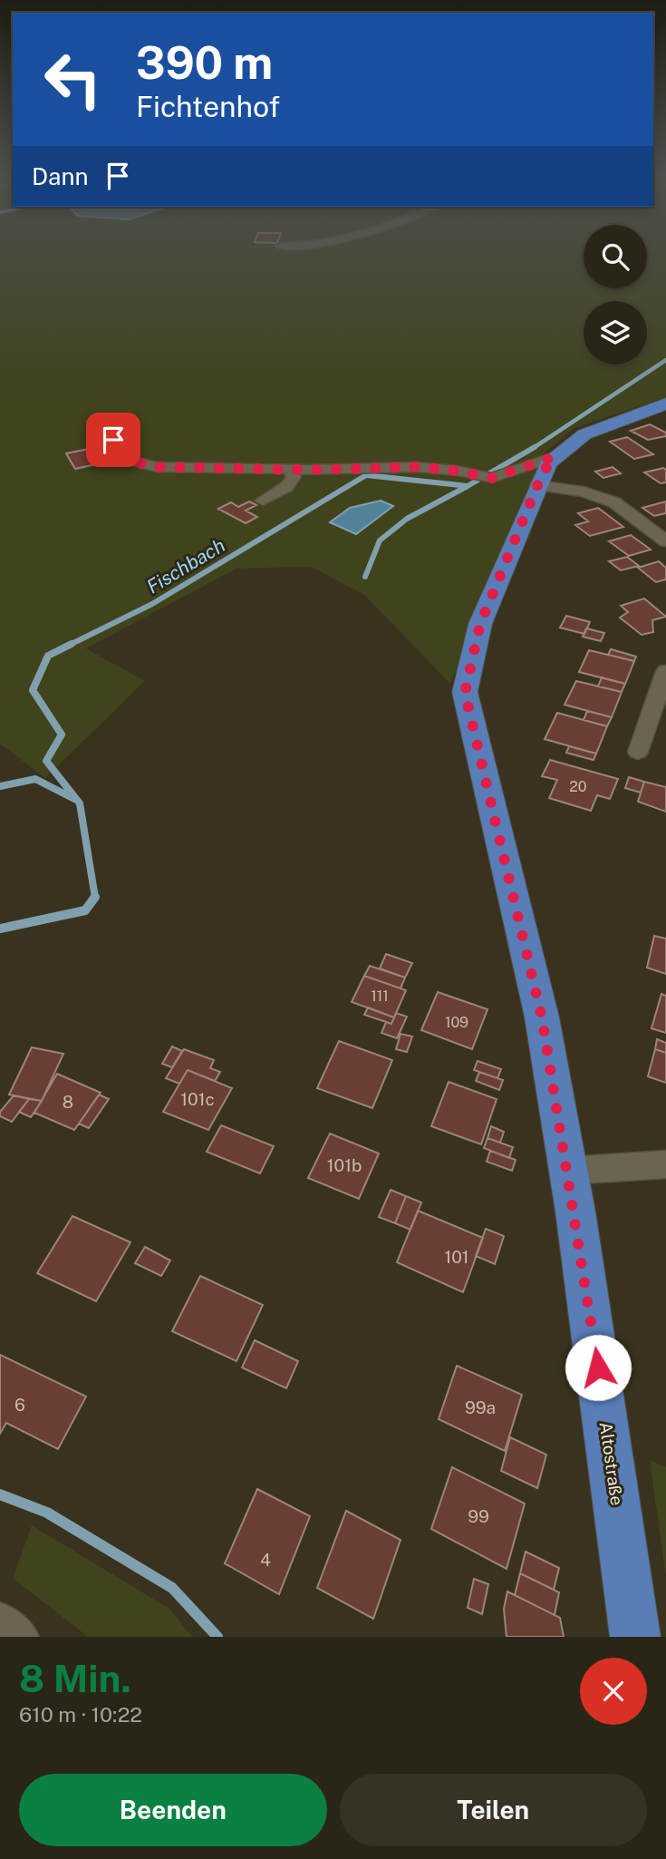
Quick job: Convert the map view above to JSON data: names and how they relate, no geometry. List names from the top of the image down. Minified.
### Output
{"streets":{"main road":["Altostraße"]},"water":["Fischbach"],"house_numbers":["20","111","109","101c","8","101b","101","6","99a","99","4"],"page":{"turn":["390 m","Fichtenhof"],"then":"Dann","heading":["8 Min.","610 m · 10:22"],"buttons":["Beenden","Teilen"]}}
